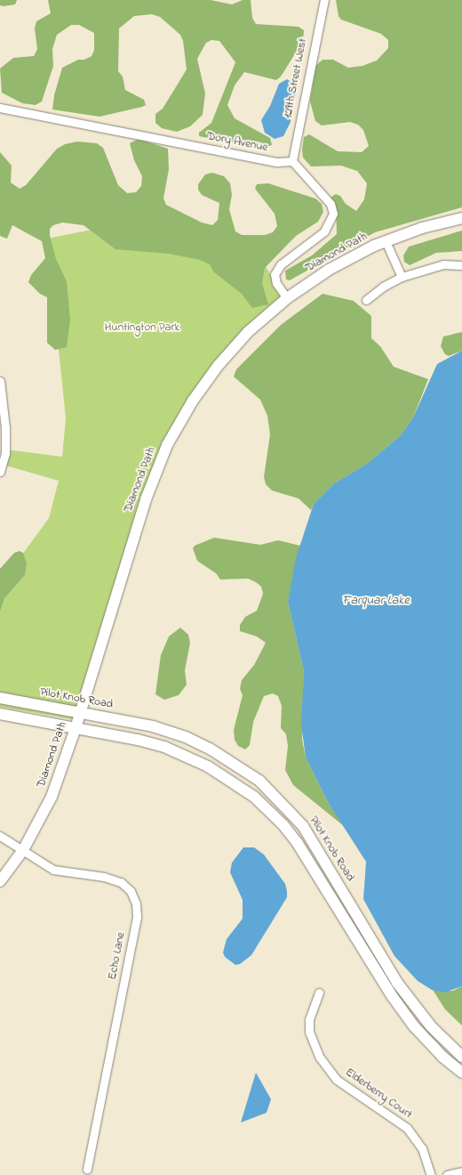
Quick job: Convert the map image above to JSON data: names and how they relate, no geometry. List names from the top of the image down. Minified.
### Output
{"streets":{"main road":["Diamond Path","Pilot Knob Road"],"street":["129th Street West","Dory Avenue","Echo Lane","Elderberry Court"]},"crossings":[["129th Street West","Dory Avenue"],["Diamond Path","Pilot Knob Road"],["Diamond Path","Echo Lane"]],"water":["Farquar Lake"],"parks":["Huntington Park"]}
